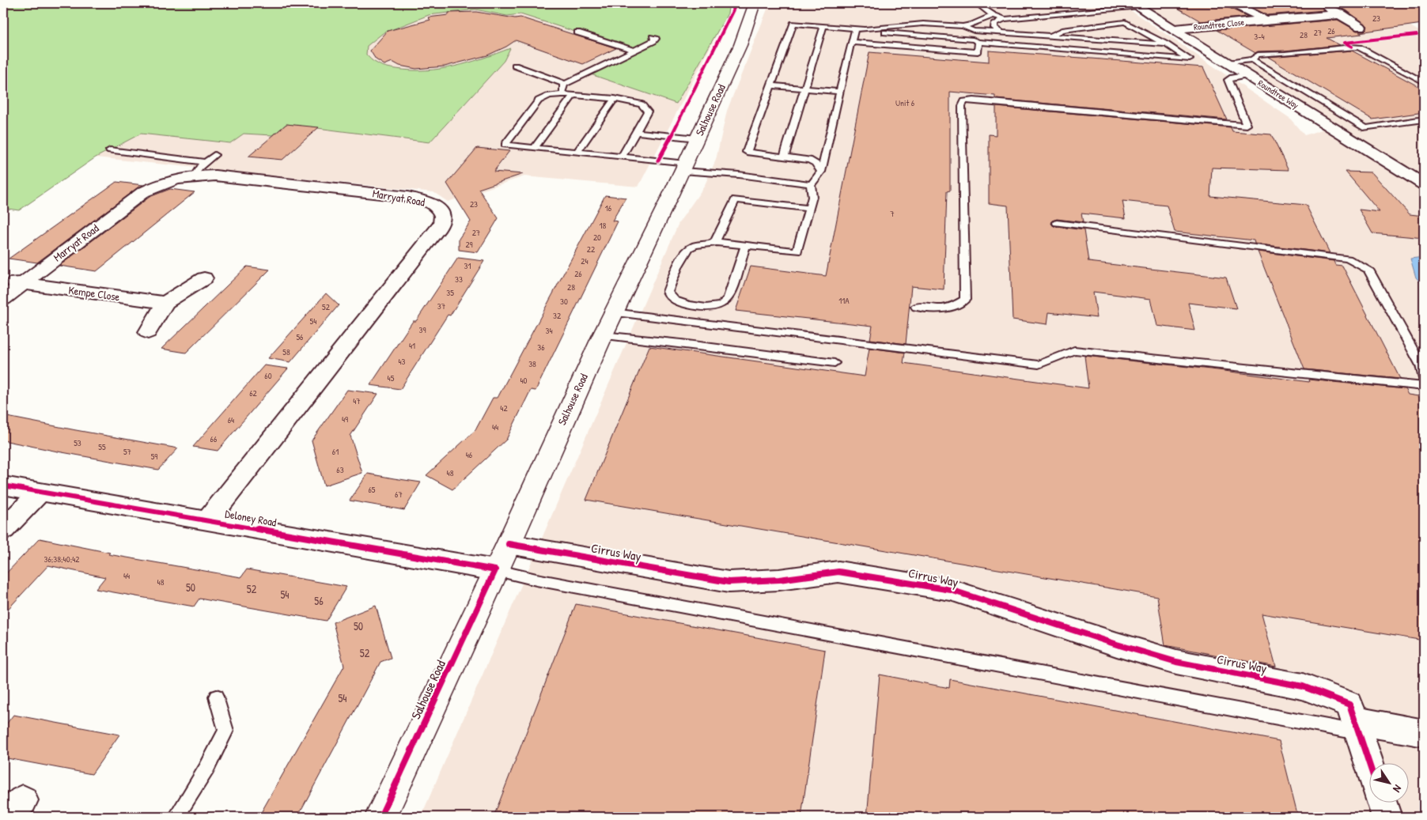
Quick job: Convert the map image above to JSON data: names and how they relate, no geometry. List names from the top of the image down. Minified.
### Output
{"streets":{"street":["Roundtree Close","Roundtree Way","Salhouse Road","Marryat Road","Kempe Close","Deloney Road","Cirrus Way"]},"crossings":[["Roundtree Close","Roundtree Way"],["Salhouse Road","Deloney Road"],["Salhouse Road","Cirrus Way"],["Marryat Road","Kempe Close"],["Marryat Road","Deloney Road"]],"house_numbers":["23","26","27","28","3-4","Unit 6","23","16","7","18","27","20","29","22","24","31","26","33","28","35","11A","30","37","52","32","54","39","34","56","41","36","58","43","38","60","45","40","62","47","42","49","64","44","66","53","55","57","61","46","59","63","48","65","67","36;38;40;42","44","48","50","52","54","56","50","52","54"],"north":"bottom right"}
